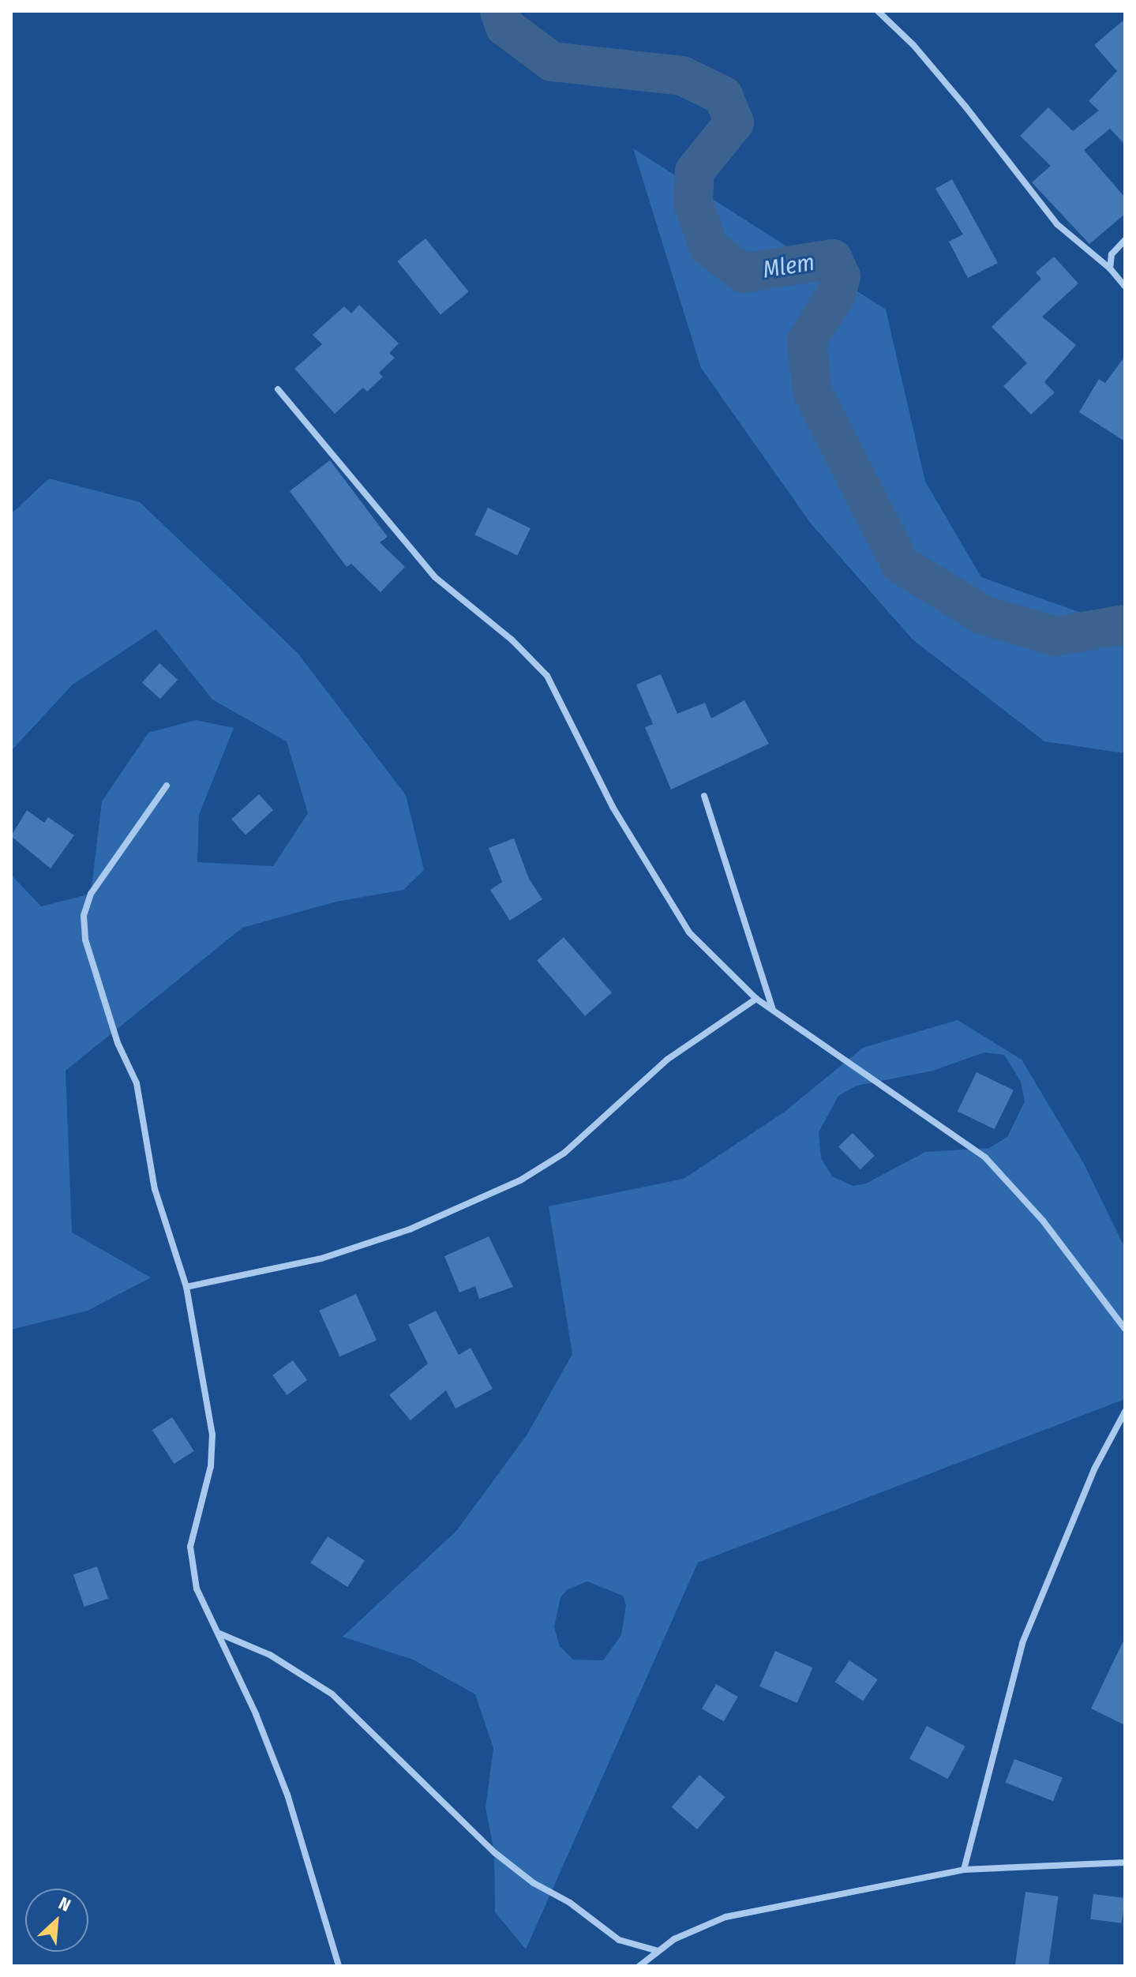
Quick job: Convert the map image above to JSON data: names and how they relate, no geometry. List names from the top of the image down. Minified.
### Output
{"water":["Mlem"],"north":"top right"}
